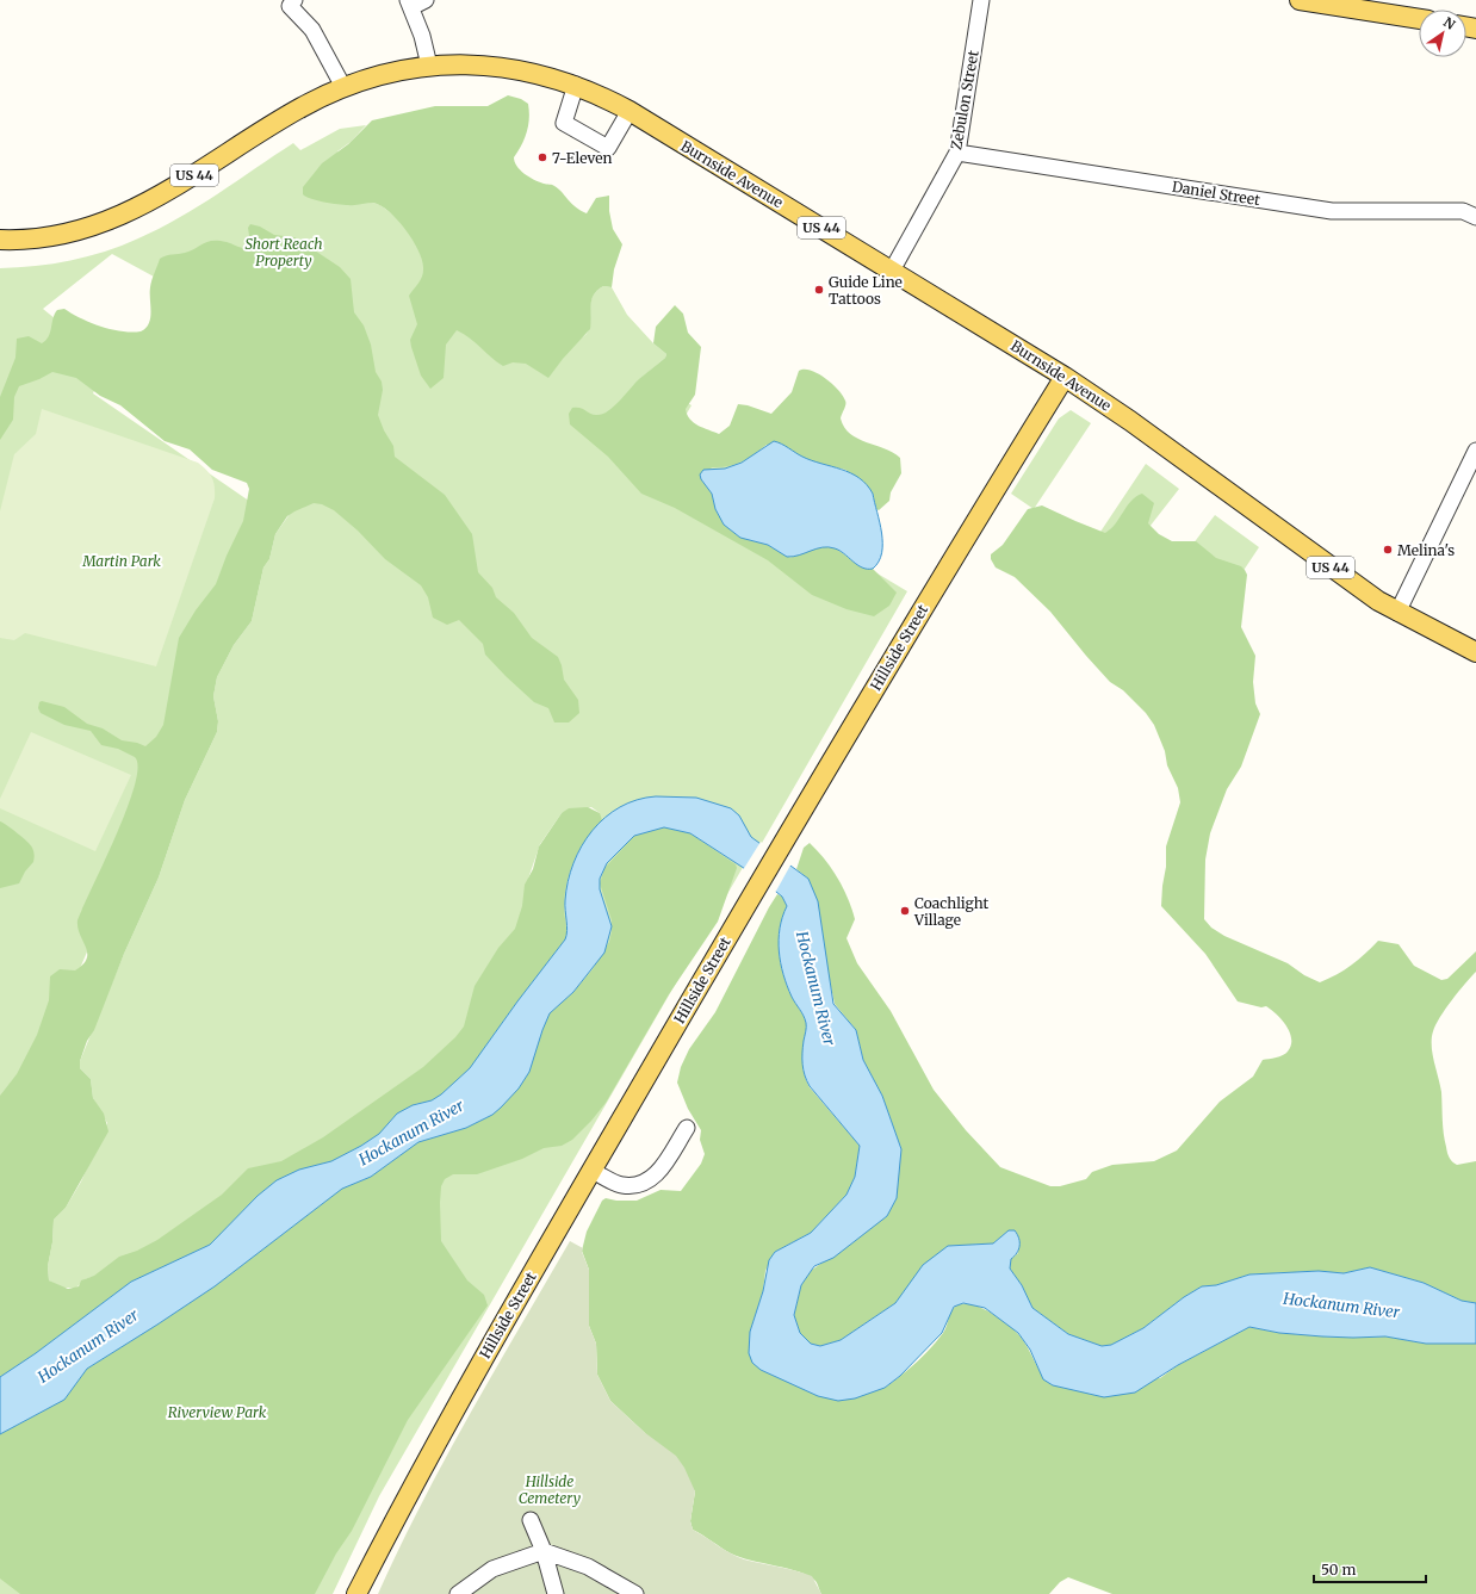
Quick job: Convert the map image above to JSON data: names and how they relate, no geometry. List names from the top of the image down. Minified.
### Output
{"streets":{"main road":["Burnside Avenue","US 44","Hillside Street"],"street":["Zebulon Street","Daniel Street"]},"crossings":[["Zebulon Street","Burnside Avenue"],["Zebulon Street","Daniel Street"],["Burnside Avenue","Hillside Street"]],"water":["Hockanum River"],"parks":["Short Reach Property","Martin Park","Riverview Park","Hillside Cemetery"],"places":["7-Eleven","Guide Line Tattoos","Melina's","Coachlight Village"],"scale_bar":"50 m","north":"top right"}
